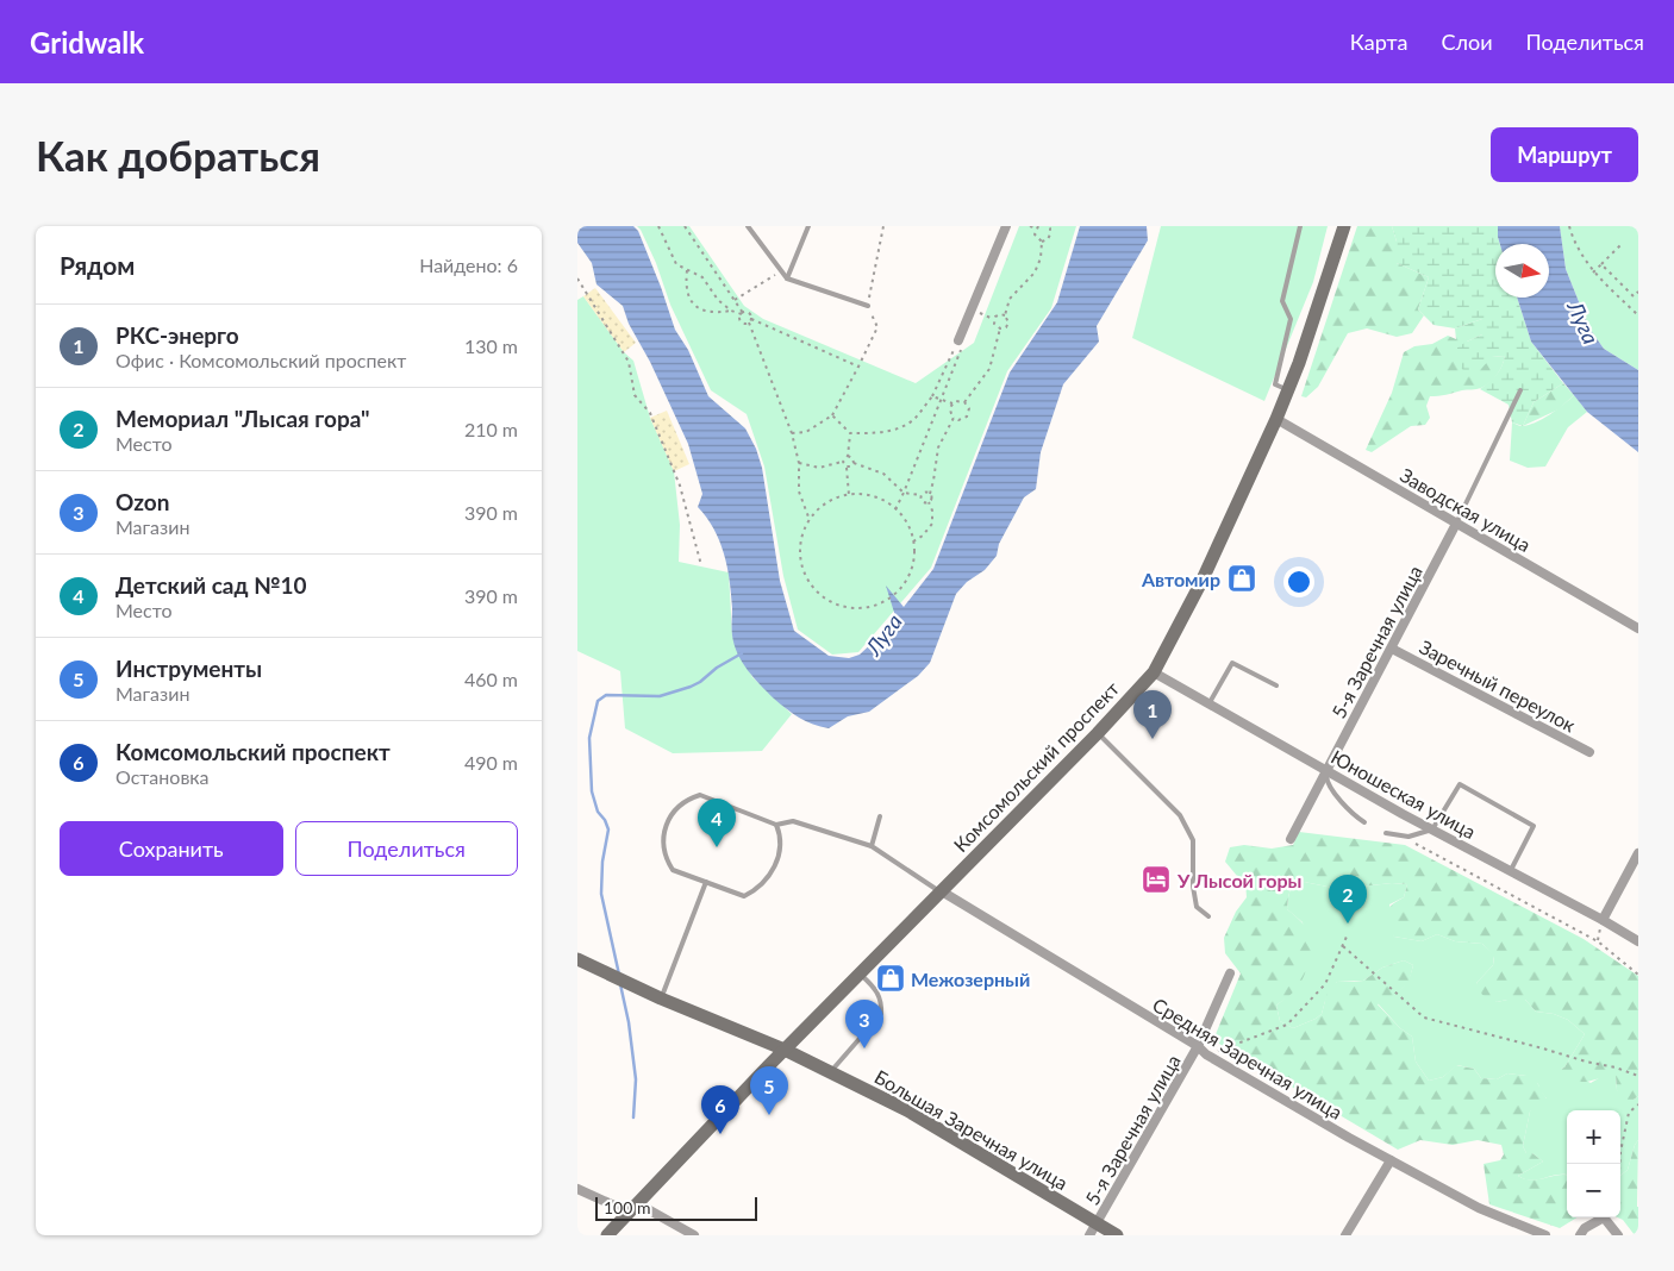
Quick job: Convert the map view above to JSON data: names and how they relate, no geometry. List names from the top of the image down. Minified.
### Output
{"streets":{"main road":["Комсомольский проспект","Большая Заречная улица"],"street":["Заводская улица","5-я Заречная улица","Заречный переулок","Юношеская улица","Средняя Заречная улица"]},"crossings":[["Заводская улица","5-я Заречная улица"],["Заводская улица","Комсомольский проспект"],["5-я Заречная улица","Заречный переулок"],["5-я Заречная улица","Юношеская улица"],["5-я Заречная улица","Средняя Заречная улица"],["5-я Заречная улица","Большая Заречная улица"],["Комсомольский проспект","Юношеская улица"],["Комсомольский проспект","Средняя Заречная улица"],["Комсомольский проспект","Большая Заречная улица"]],"water":["Луга"],"places":{"shop":["Автомир","Межозерный"],"hotel":["У Лысой горы"]},"scale_bar":"100 m","north":"right","page":{"header":"Gridwalk","nav":["Карта","Слои","Поделиться"],"buttons":["Маршрут",["Сохранить","Поделиться"]],"title":"Как добраться","heading":["Рядом","Найдено: 6"],"list":[{"mark":"1","name":"РКС-энерго","note":"Офис · Комсомольский проспект","value":"130 m"},{"mark":"2","name":"Мемориал \"Лысая гора\"","note":"Место","value":"210 m"},{"mark":"3","name":"Ozon","note":"Магазин","value":"390 m"},{"mark":"4","name":"Детский сад №10","note":"Место","value":"390 m"},{"mark":"5","name":"Инструменты","note":"Магазин","value":"460 m"},{"mark":"6","name":"Комсомольский проспект","note":"Остановка","value":"490 m"}],"pins":["1","4","2","3","5","6"],"map_buttons":["+","−"],"scale":"100 m"}}
